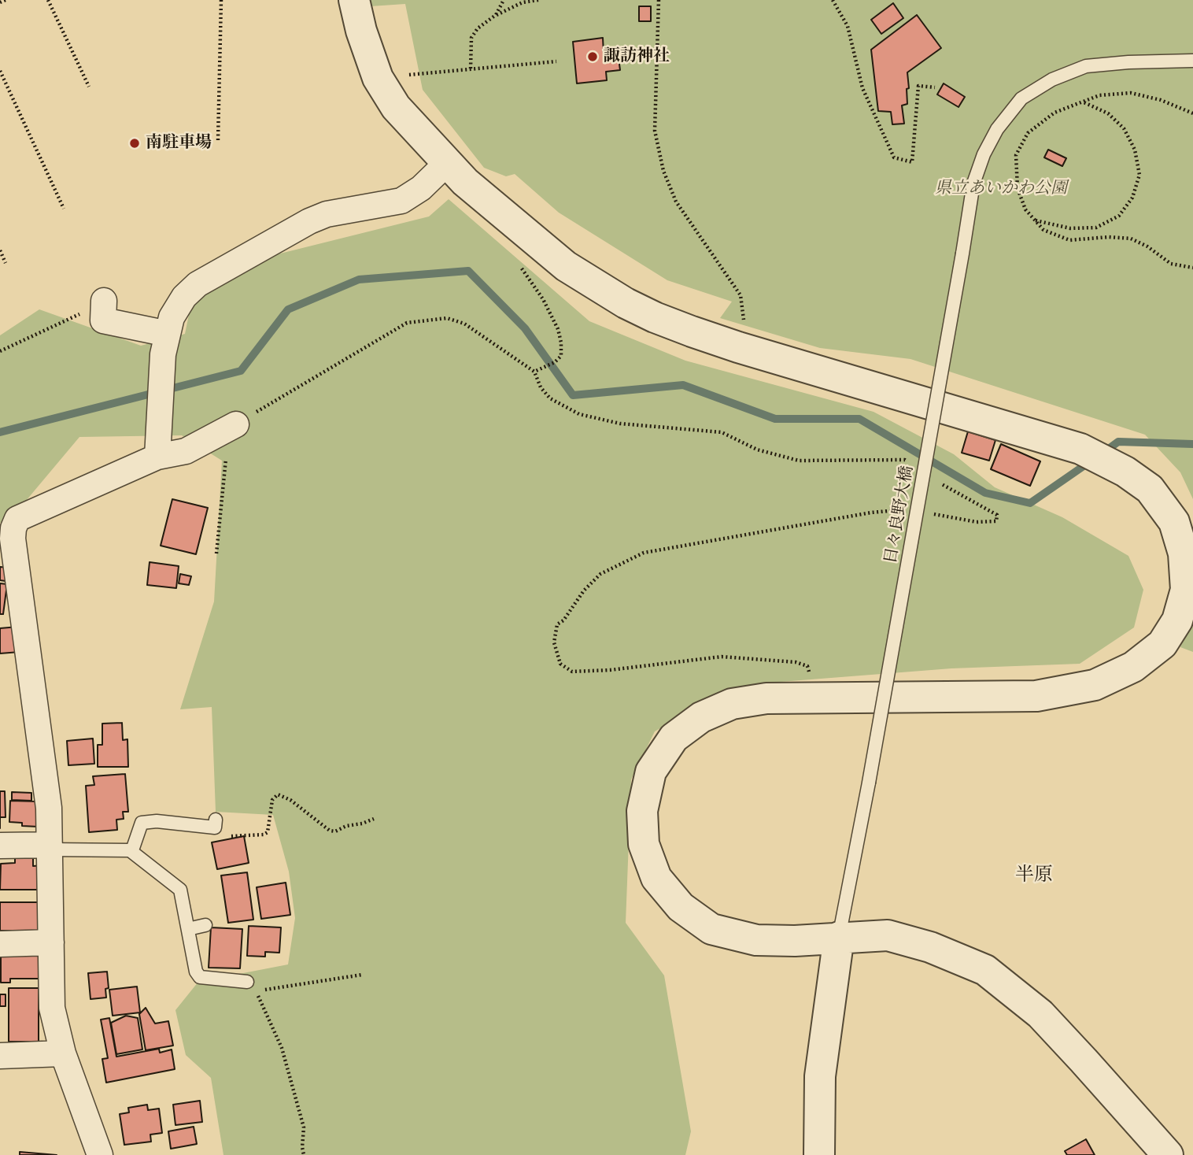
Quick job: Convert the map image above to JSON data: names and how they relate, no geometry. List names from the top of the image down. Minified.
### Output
{"streets":{"lane":["日々良野大橋"]},"districts":["半原"],"parks":["県立あいかわ公園"],"places":["諏訪神社","南駐車場"]}
